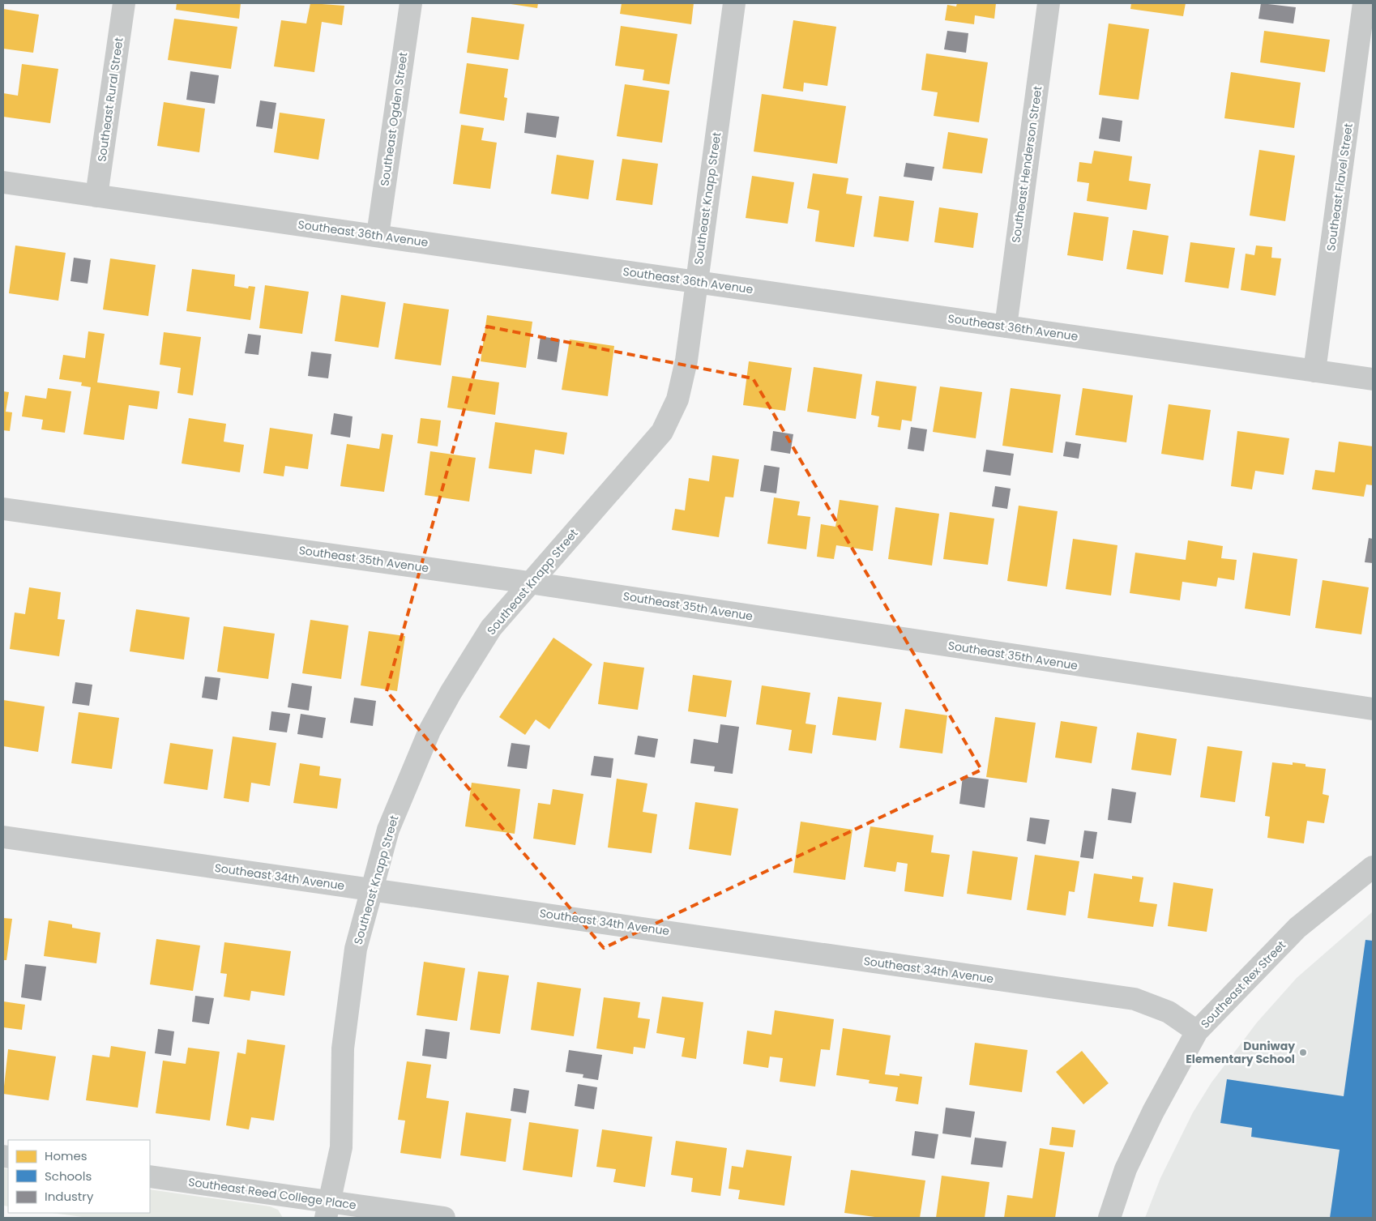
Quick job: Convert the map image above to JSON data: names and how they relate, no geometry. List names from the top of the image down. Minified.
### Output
{"streets":{"street":["Southeast Rural Street","Southeast Ogden Street","Southeast Henderson Street","Southeast Flavel Street","Southeast Knapp Street","Southeast 36th Avenue","Southeast 35th Avenue","Southeast 34th Avenue","Southeast Rex Street","Southeast Reed College Place"]},"crossings":[["Southeast Rural Street","Southeast 36th Avenue"],["Southeast Ogden Street","Southeast 36th Avenue"],["Southeast Henderson Street","Southeast 36th Avenue"],["Southeast Flavel Street","Southeast 36th Avenue"],["Southeast Knapp Street","Southeast 36th Avenue"],["Southeast Knapp Street","Southeast 35th Avenue"],["Southeast Knapp Street","Southeast 34th Avenue"],["Southeast Knapp Street","Southeast Reed College Place"],["Southeast 34th Avenue","Southeast Rex Street"]],"places":["Duniway Elementary School"],"legend":["Homes","Schools","Industry"]}
